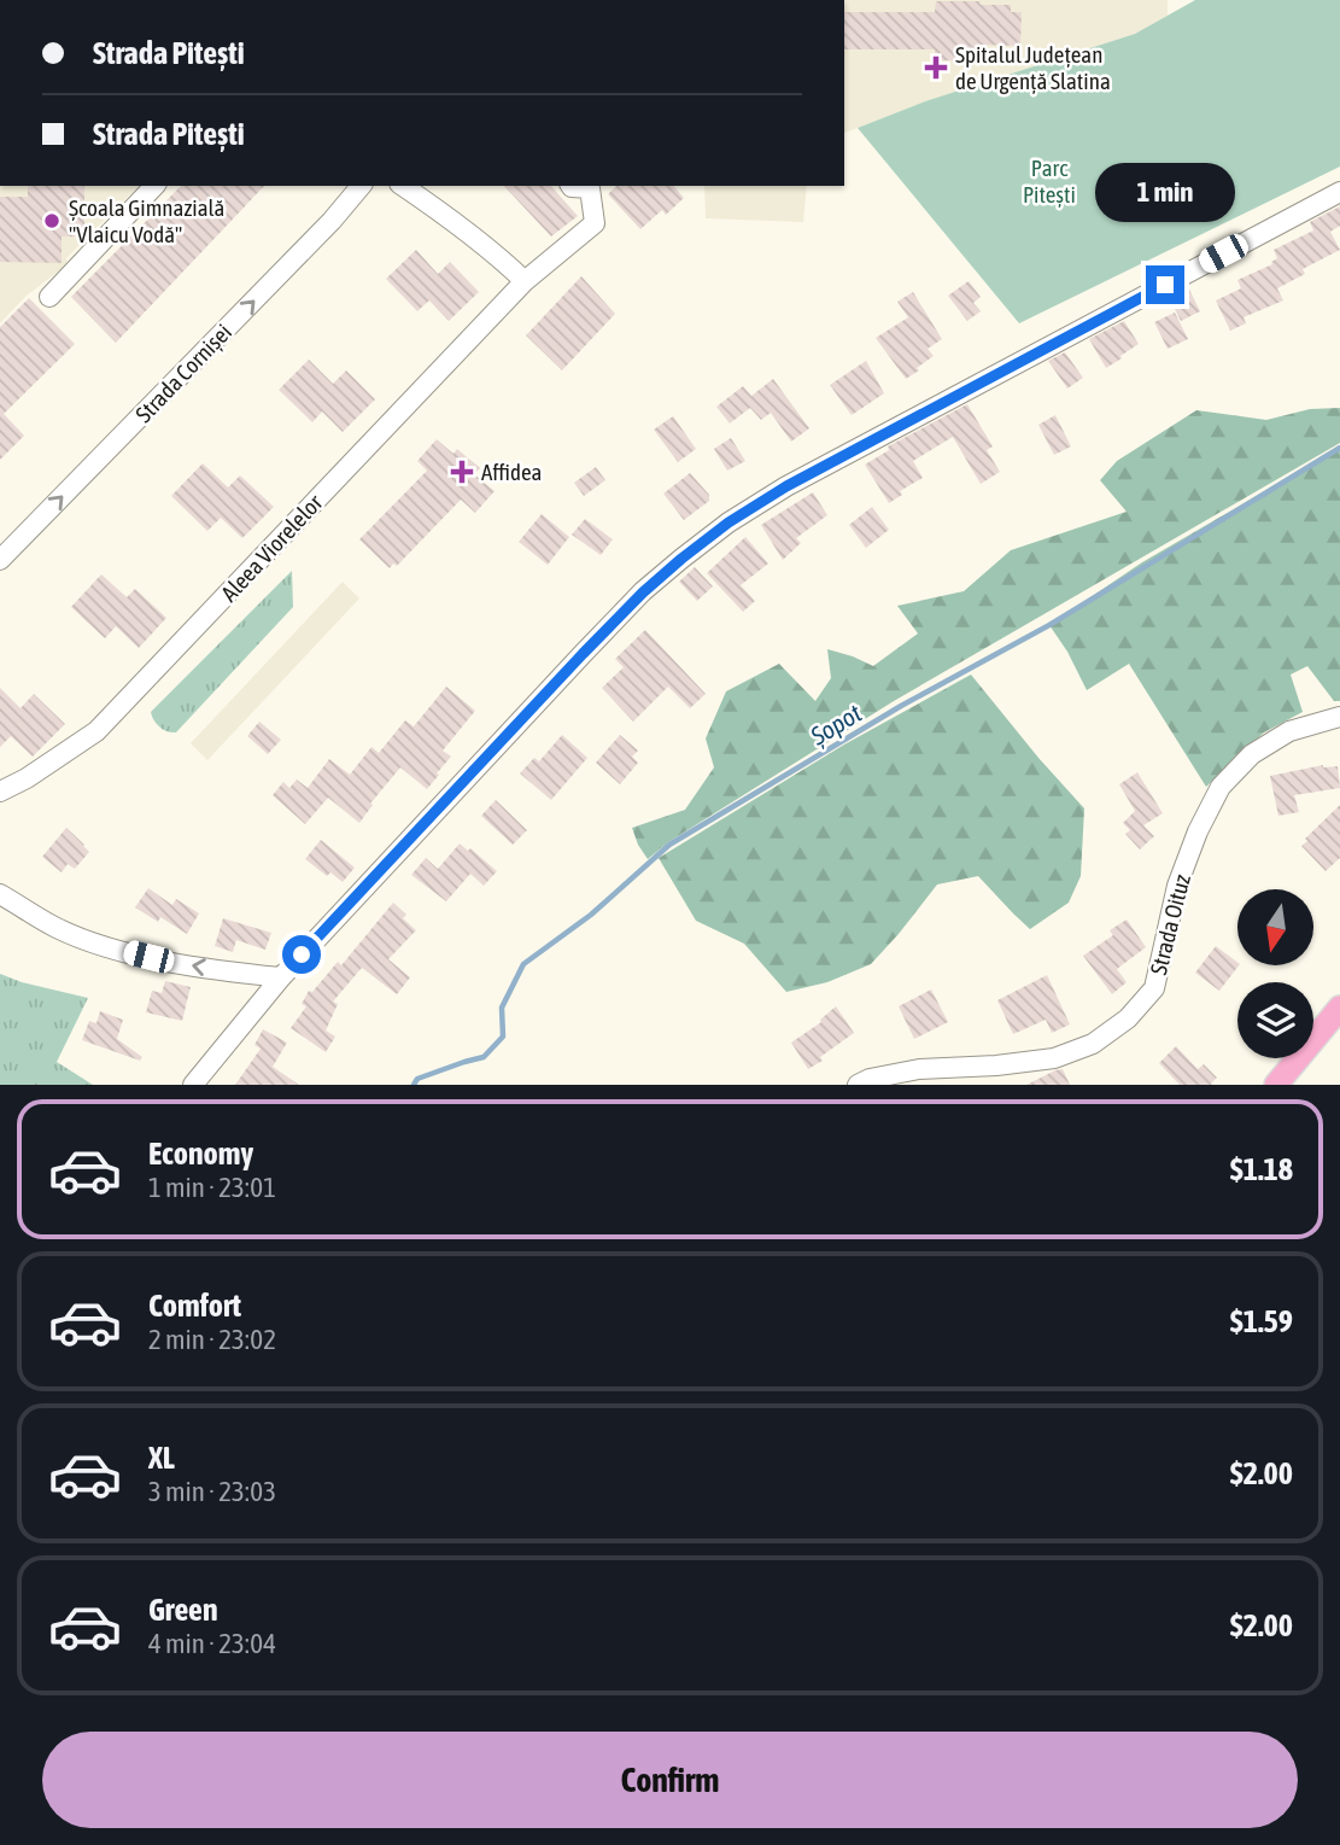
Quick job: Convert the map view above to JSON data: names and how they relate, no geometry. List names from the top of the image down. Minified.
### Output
{"streets":{"street":["Strada Cornișei","Aleea Viorelelor","Strada Oituz"]},"one_way":["Strada Cornișei"],"water":["Șopot"],"parks":["Parc Pitești"],"places":{"health":["Spitalul Județean de Urgență Slatina","Affidea"],"other":["Școala Gimnazială \"Vlaicu Vodă\""]},"north":"bottom","page":{"banner":["Strada Pitești","Strada Pitești"],"bubble":"1 min","list":[{"name":"Economy","note":"1 min · 23:01","value":"$1.18"},{"name":"Comfort","note":"2 min · 23:02","value":"$1.59"},{"name":"XL","note":"3 min · 23:03","value":"$2.00"},{"name":"Green","note":"4 min · 23:04","value":"$2.00"}],"buttons":"Confirm"}}
